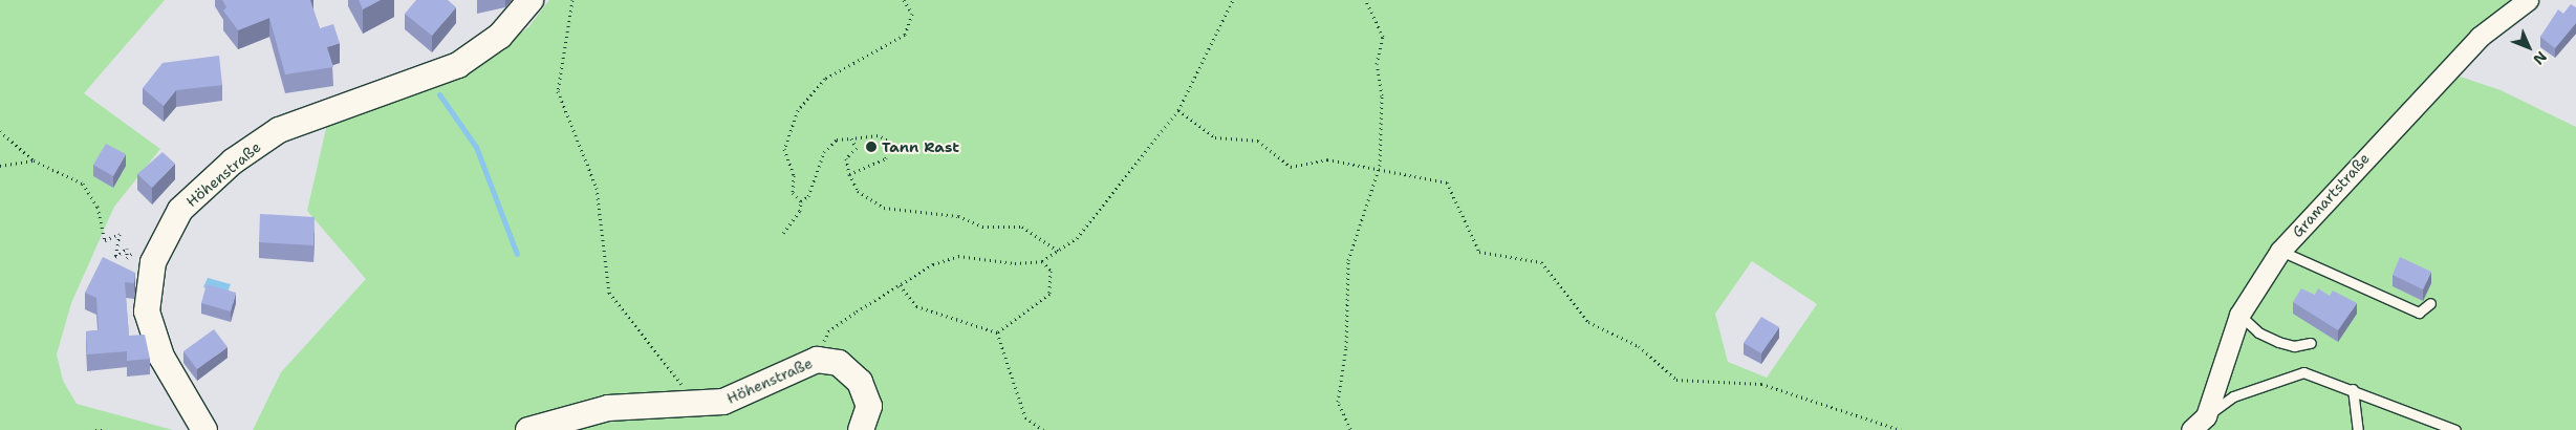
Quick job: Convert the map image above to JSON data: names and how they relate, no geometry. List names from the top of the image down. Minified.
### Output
{"streets":{"street":["Höhenstraße","Gramartstraße"]},"places":["Tann Rast"],"north":"bottom right"}
